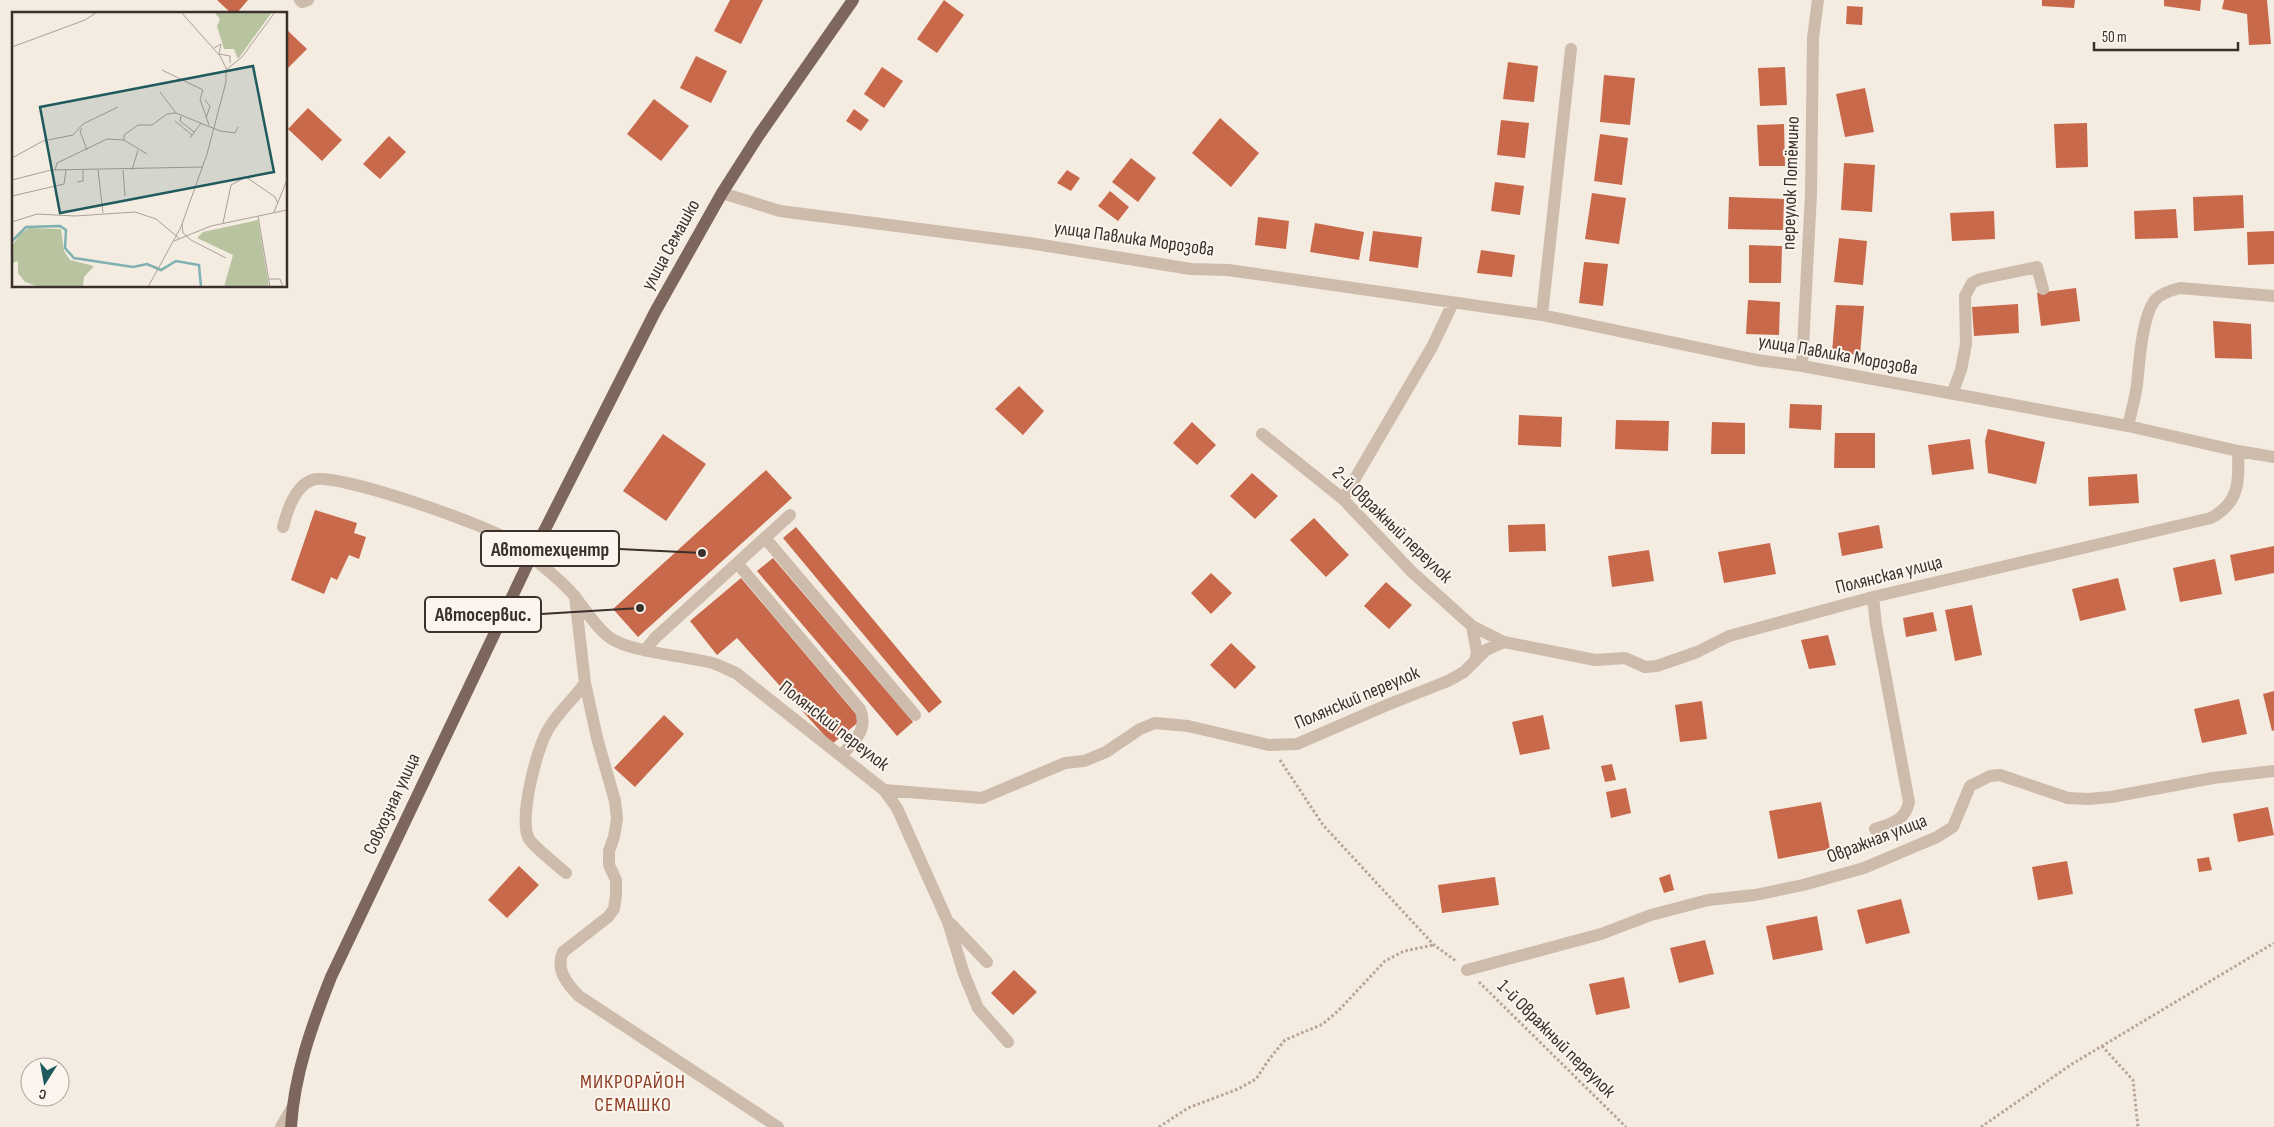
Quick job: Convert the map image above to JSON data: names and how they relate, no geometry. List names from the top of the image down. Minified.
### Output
{"streets":{"main road":["улица Семашко","Совхозная улица"],"street":["переулок Потёмино","улица Павлика Морозова","2-й Овражный переулок","Полянская улица","Полянский переулок","Овражная улица"],"path":["1-й Овражный переулок"]},"crossings":[["переулок Потёмино","улица Павлика Морозова"],["улица Павлика Морозова","улица Семашко"],["улица Павлика Морозова","Полянская улица"],["улица Семашко","Совхозная улица"],["2-й Овражный переулок","Полянская улица"],["Полянская улица","Полянский переулок"],["Полянский переулок","Совхозная улица"],["Полянский переулок","1-й Овражный переулок"],["Овражная улица","1-й Овражный переулок"]],"districts":["МИКРОРАЙОН СЕМАШКО"],"places":["Автотехцентр","Автосервис."],"scale_bar":"50 m","north":"bottom"}
